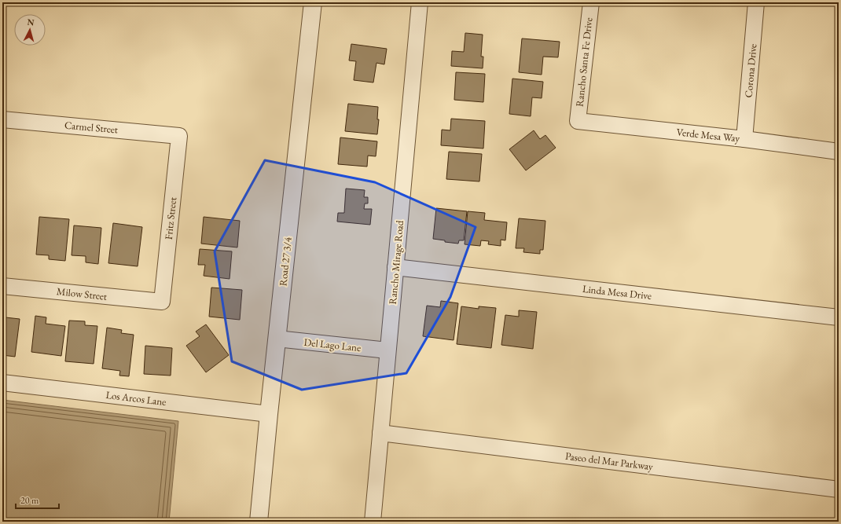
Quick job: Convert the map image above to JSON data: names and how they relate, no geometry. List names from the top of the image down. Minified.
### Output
{"streets":{"street":["Rancho Santa Fe Drive","Corona Drive","Carmel Street","Verde Mesa Way","Fritz Street","Road 27 3/4","Rancho Mirage Road","Linda Mesa Drive","Milow Street","Del Lago Lane","Los Arcos Lane","Paseo del Mar Parkway"]},"crossings":[["Rancho Santa Fe Drive","Verde Mesa Way"],["Corona Drive","Verde Mesa Way"],["Carmel Street","Fritz Street"],["Fritz Street","Milow Street"],["Road 27 3/4","Del Lago Lane"],["Road 27 3/4","Los Arcos Lane"],["Rancho Mirage Road","Linda Mesa Drive"],["Rancho Mirage Road","Del Lago Lane"],["Rancho Mirage Road","Paseo del Mar Parkway"]],"scale_bar":"20 m","north":"top"}
